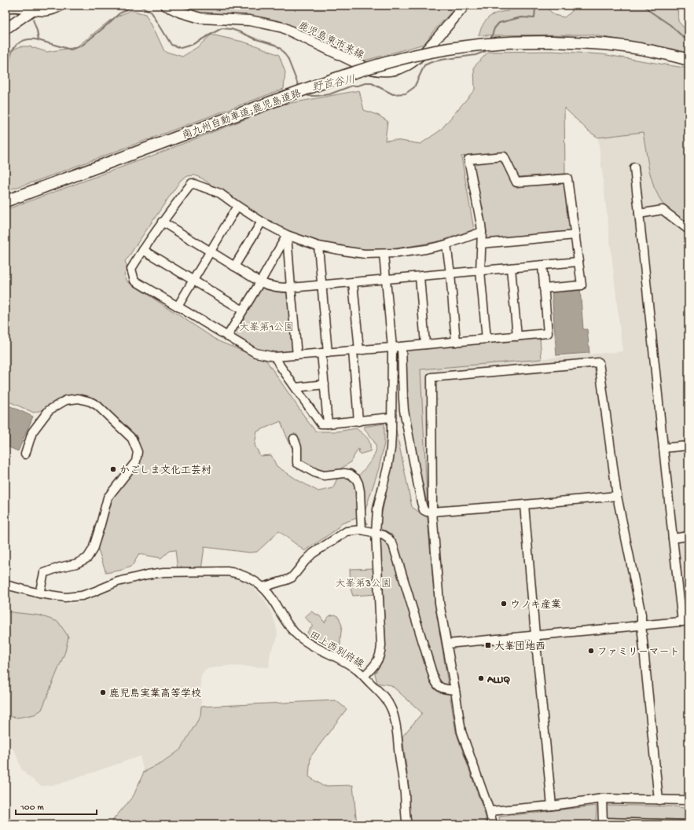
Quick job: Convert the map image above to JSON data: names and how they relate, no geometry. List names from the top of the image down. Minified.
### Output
{"streets":{"highway":["南九州自動車道;鹿児島道路"],"main road":["鹿児島東市来線"],"street":["田上西別府線"]},"water":["野首谷川"],"parks":["大峯第1公園","大峯第3公園"],"places":{"other":["かごしま文化工芸村","ウノキ産業","ファミリーマート","ALLIQ","鹿児島実業高等学校"],"transit":["大峯団地西"]},"scale_bar":"100 m"}
